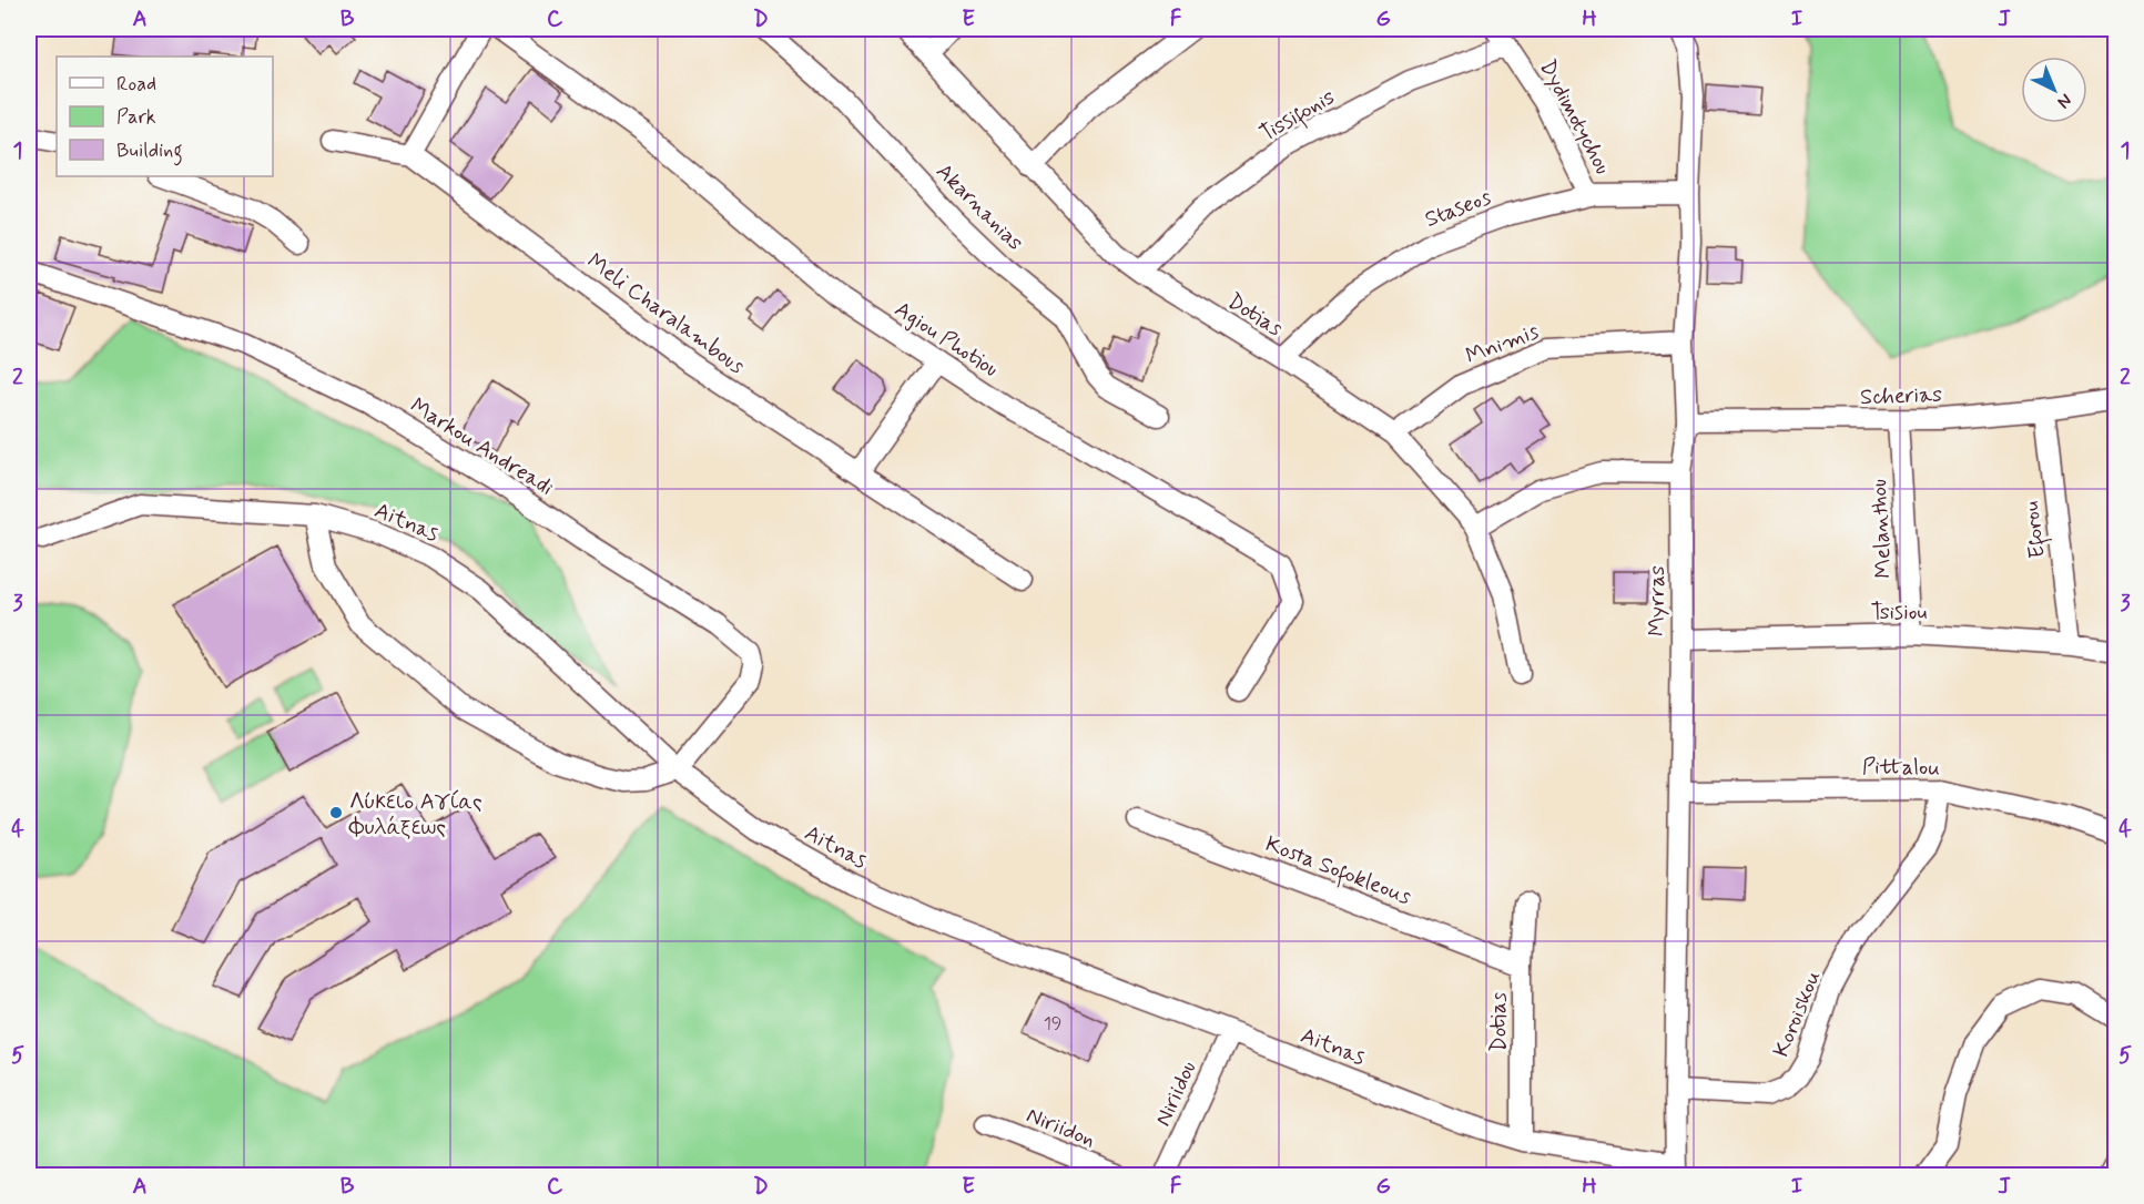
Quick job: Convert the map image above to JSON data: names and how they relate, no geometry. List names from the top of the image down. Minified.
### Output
{"streets":{"street":["Tissifonis","Dydimotychou","Akarnanias","Staseos","Meli Charalambous","Dotias","Agiou Photiou","Mnimis","Scherias","Markou Andreadi","Aitnas","Melanthou","Eforou","Myrras","Tsisiou","Pittalou","Kosta Sofokleous","Koroiskou","Niriidou","Niriidon"]},"crossings":[["Tissifonis","Dydimotychou"],["Tissifonis","Dotias"],["Dydimotychou","Staseos"],["Staseos","Dotias"],["Staseos","Myrras"],["Dotias","Mnimis"],["Dotias","Aitnas"],["Dotias","Kosta Sofokleous"],["Mnimis","Myrras"],["Scherias","Melanthou"],["Scherias","Eforou"],["Scherias","Myrras"],["Markou Andreadi","Aitnas"],["Aitnas","Myrras"],["Aitnas","Niriidou"],["Melanthou","Tsisiou"],["Eforou","Tsisiou"],["Myrras","Tsisiou"],["Myrras","Pittalou"],["Myrras","Koroiskou"],["Pittalou","Koroiskou"]],"places":["Λύκειο Αγίας Φυλάξεως"],"house_numbers":["19"],"legend":["Road","Park","Building"],"north":"bottom right","grid":{"columns":["A","B","C","D","E","F","G","H","I","J"],"rows":["1","2","3","4","5"]}}
